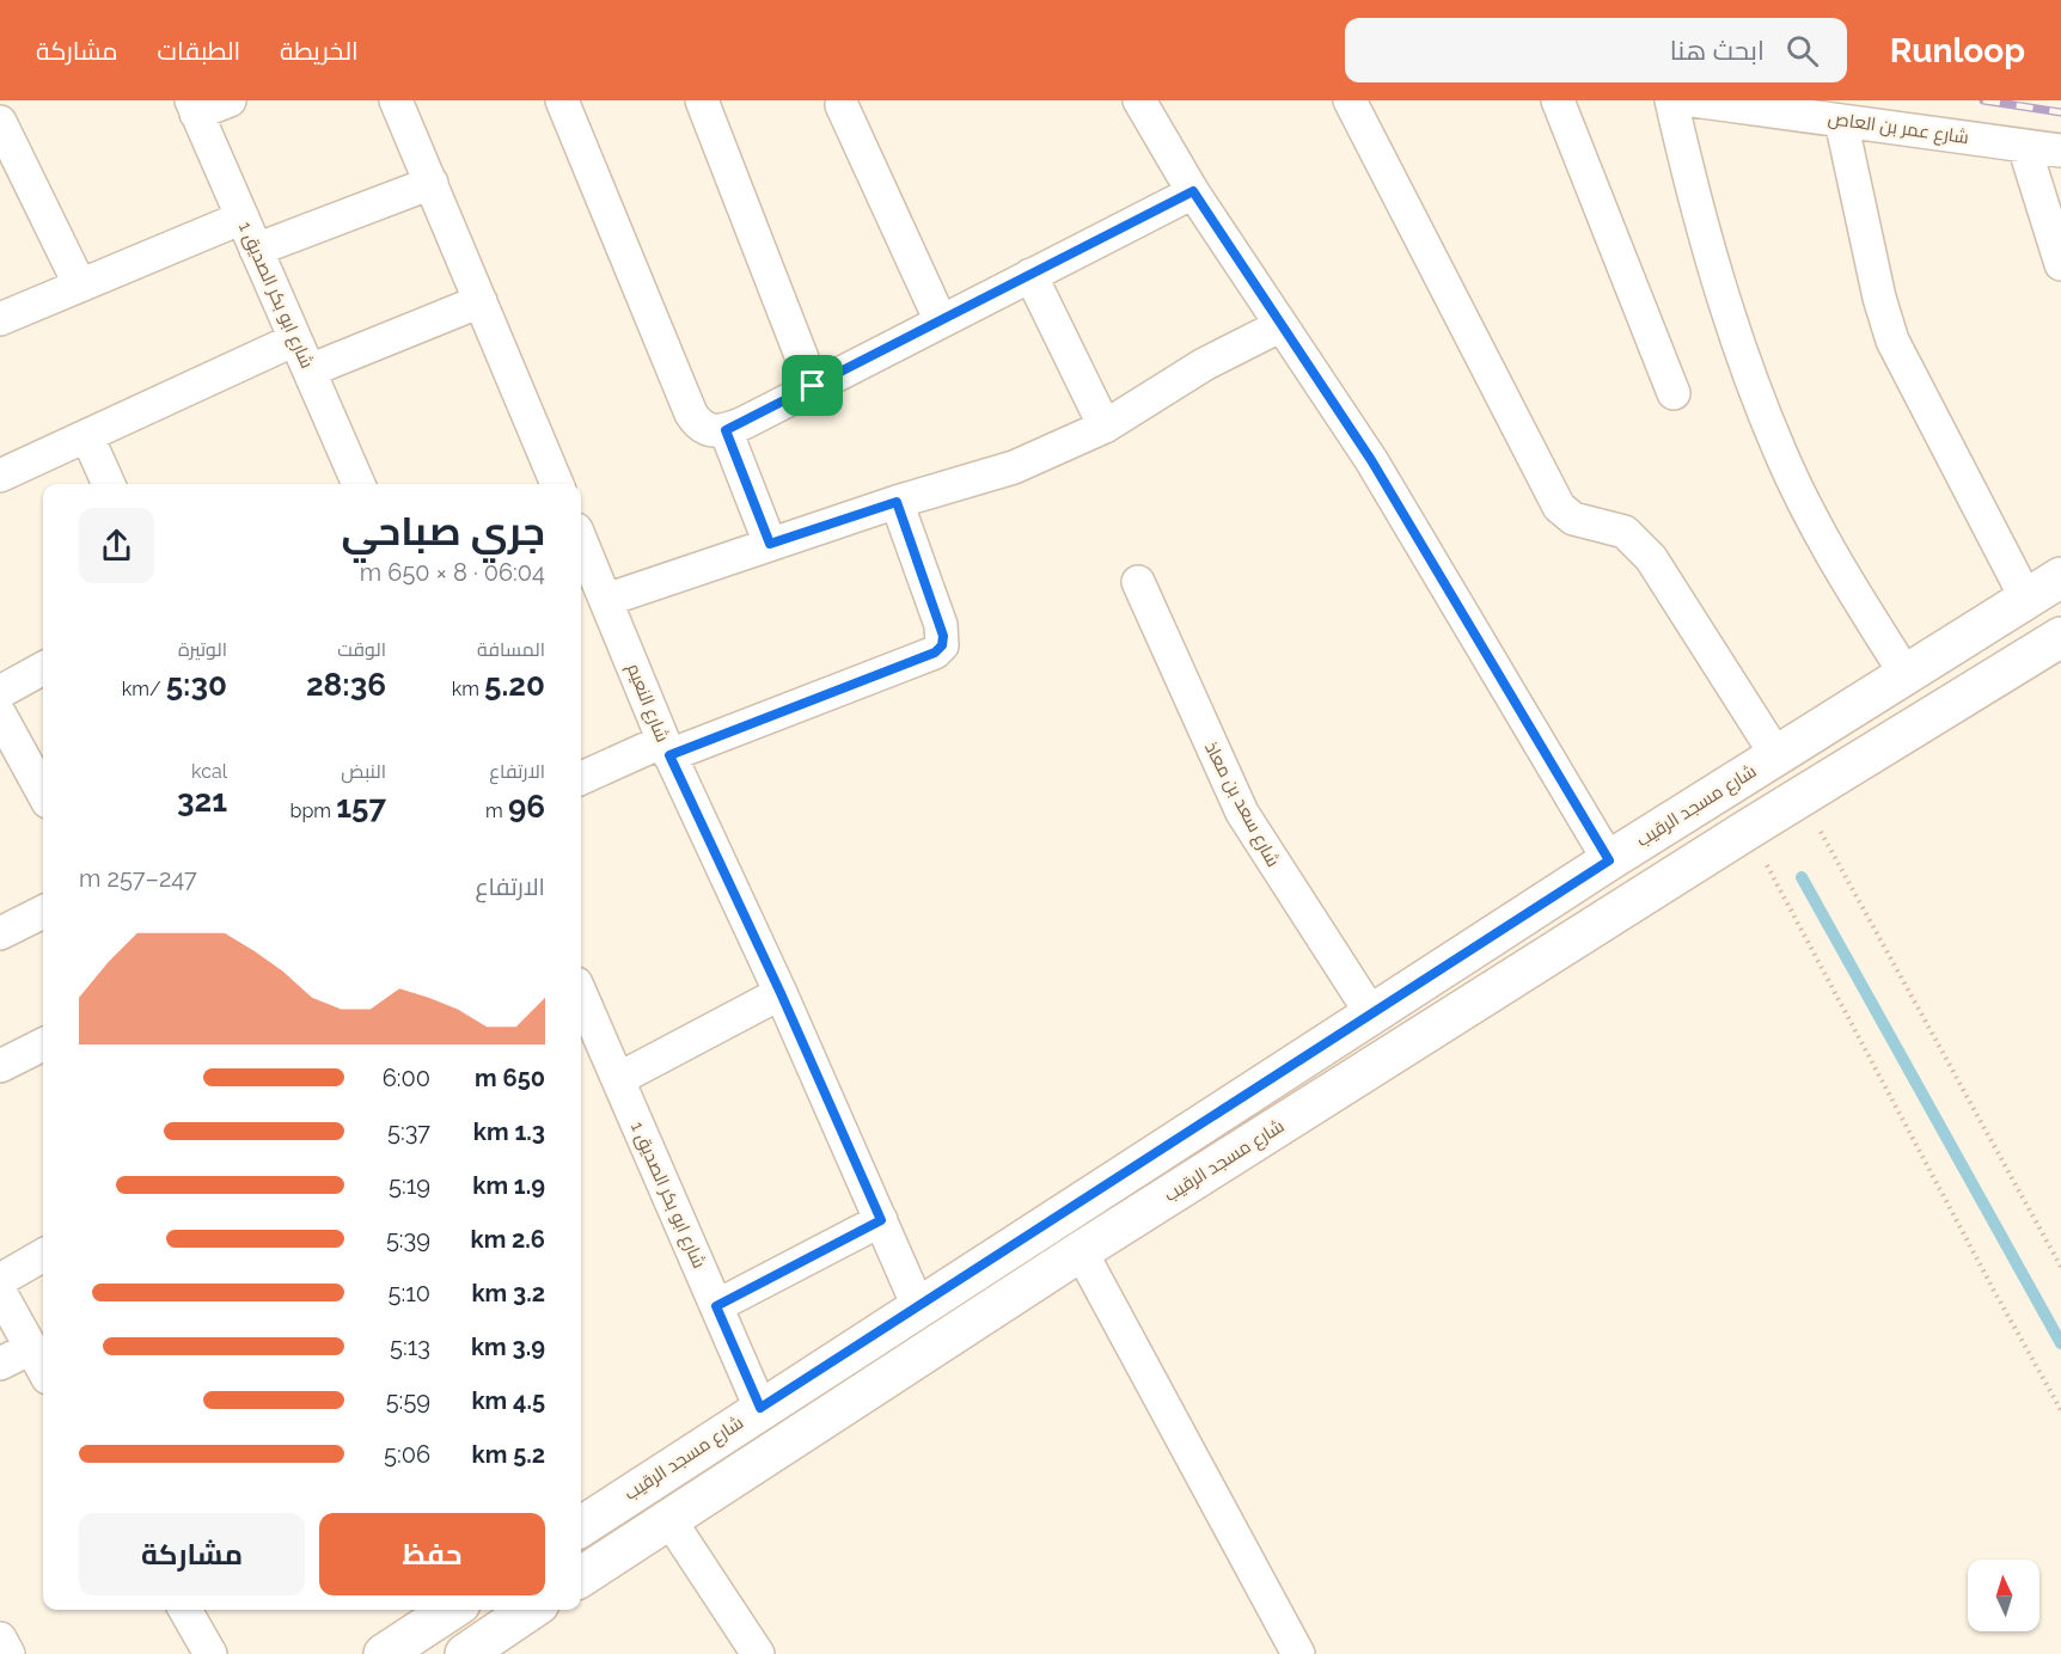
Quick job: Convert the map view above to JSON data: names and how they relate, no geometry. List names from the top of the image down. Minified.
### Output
{"streets":{"main road":["شارع مسجد الرقيب"],"street":["شارع عمر بن العاص","شارع ابو بكر الصديق 1","شارع النعيم","شارع سعد بن معاذ"]},"crossings":[["شارع ابو بكر الصديق 1","شارع مسجد الرقيب"],["شارع النعيم","شارع مسجد الرقيب"],["شارع سعد بن معاذ","شارع مسجد الرقيب"]],"north":"top","page":{"header":"Runloop","search":"ابحث هنا","nav":["الخريطة","الطبقات","مشاركة"],"heading":["جري صباحي","06:04 · 8 × 650 m"],"stats":[["المسافة","5.20 km"],["الوقت","28:36"],["الوتيرة","5:30 /km"],["الارتفاع","96 m"],["النبض","157 bpm"],["kcal","321"]],"chart":["الارتفاع","247–257 m"],"list":[{"name":"650 m","note":"6:00"},{"name":"1.3 km","note":"5:37"},{"name":"1.9 km","note":"5:19"},{"name":"2.6 km","note":"5:39"},{"name":"3.2 km","note":"5:10"},{"name":"3.9 km","note":"5:13"},{"name":"4.5 km","note":"5:59"},{"name":"5.2 km","note":"5:06"}],"buttons":["حفظ","مشاركة"]}}
